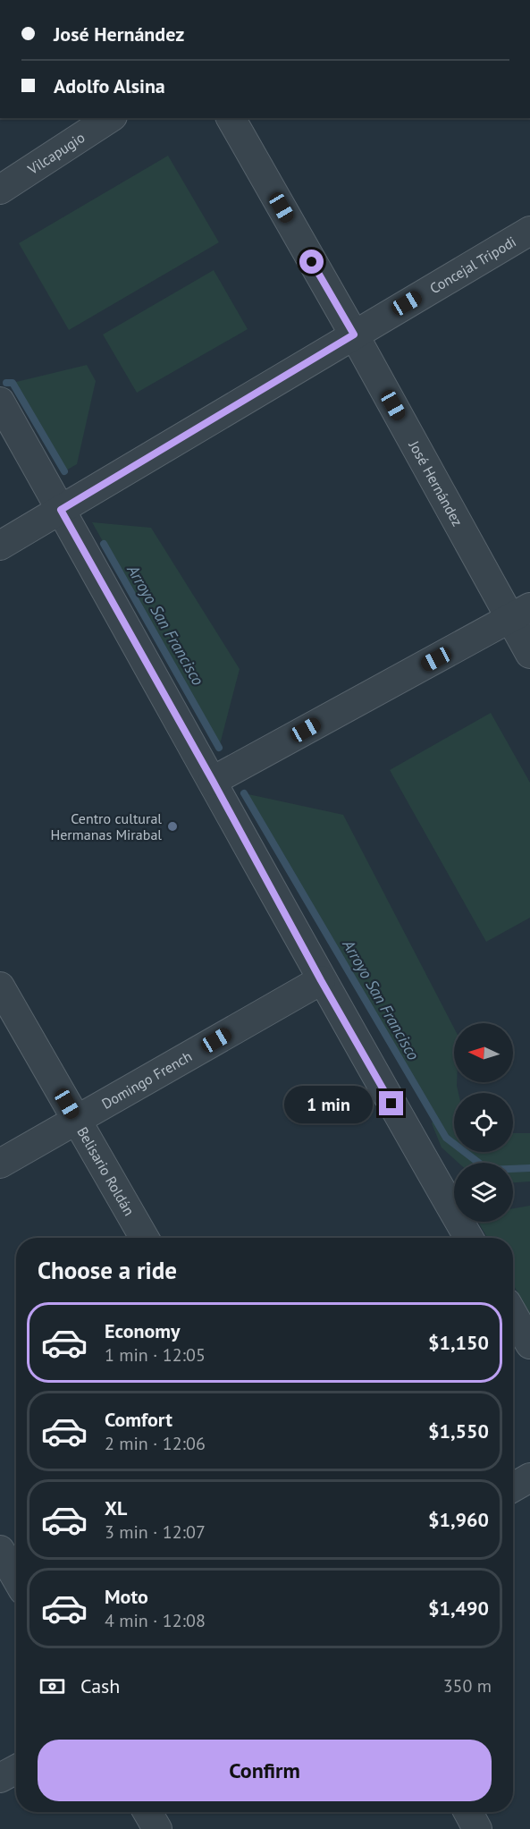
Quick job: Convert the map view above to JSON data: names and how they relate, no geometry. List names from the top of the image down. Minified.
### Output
{"streets":{"street":["Vilcapugio","Concejal Tripodi","José Hernández","Domingo French","Belisario Roldán"]},"crossings":[["Concejal Tripodi","José Hernández"],["Domingo French","Belisario Roldán"]],"water":["Arroyo San Francisco"],"places":["Centro cultural Hermanas Mirabal"],"north":"left","page":{"banner":["José Hernández","Adolfo Alsina"],"bubble":"1 min","heading":"Choose a ride","list":[{"name":"Economy","note":"1 min · 12:05","value":"$1,150"},{"name":"Comfort","note":"2 min · 12:06","value":"$1,550"},{"name":"XL","note":"3 min · 12:07","value":"$1,960"},{"name":"Moto","note":"4 min · 12:08","value":"$1,490"}],"pay":["Cash","350 m"],"buttons":"Confirm"}}
